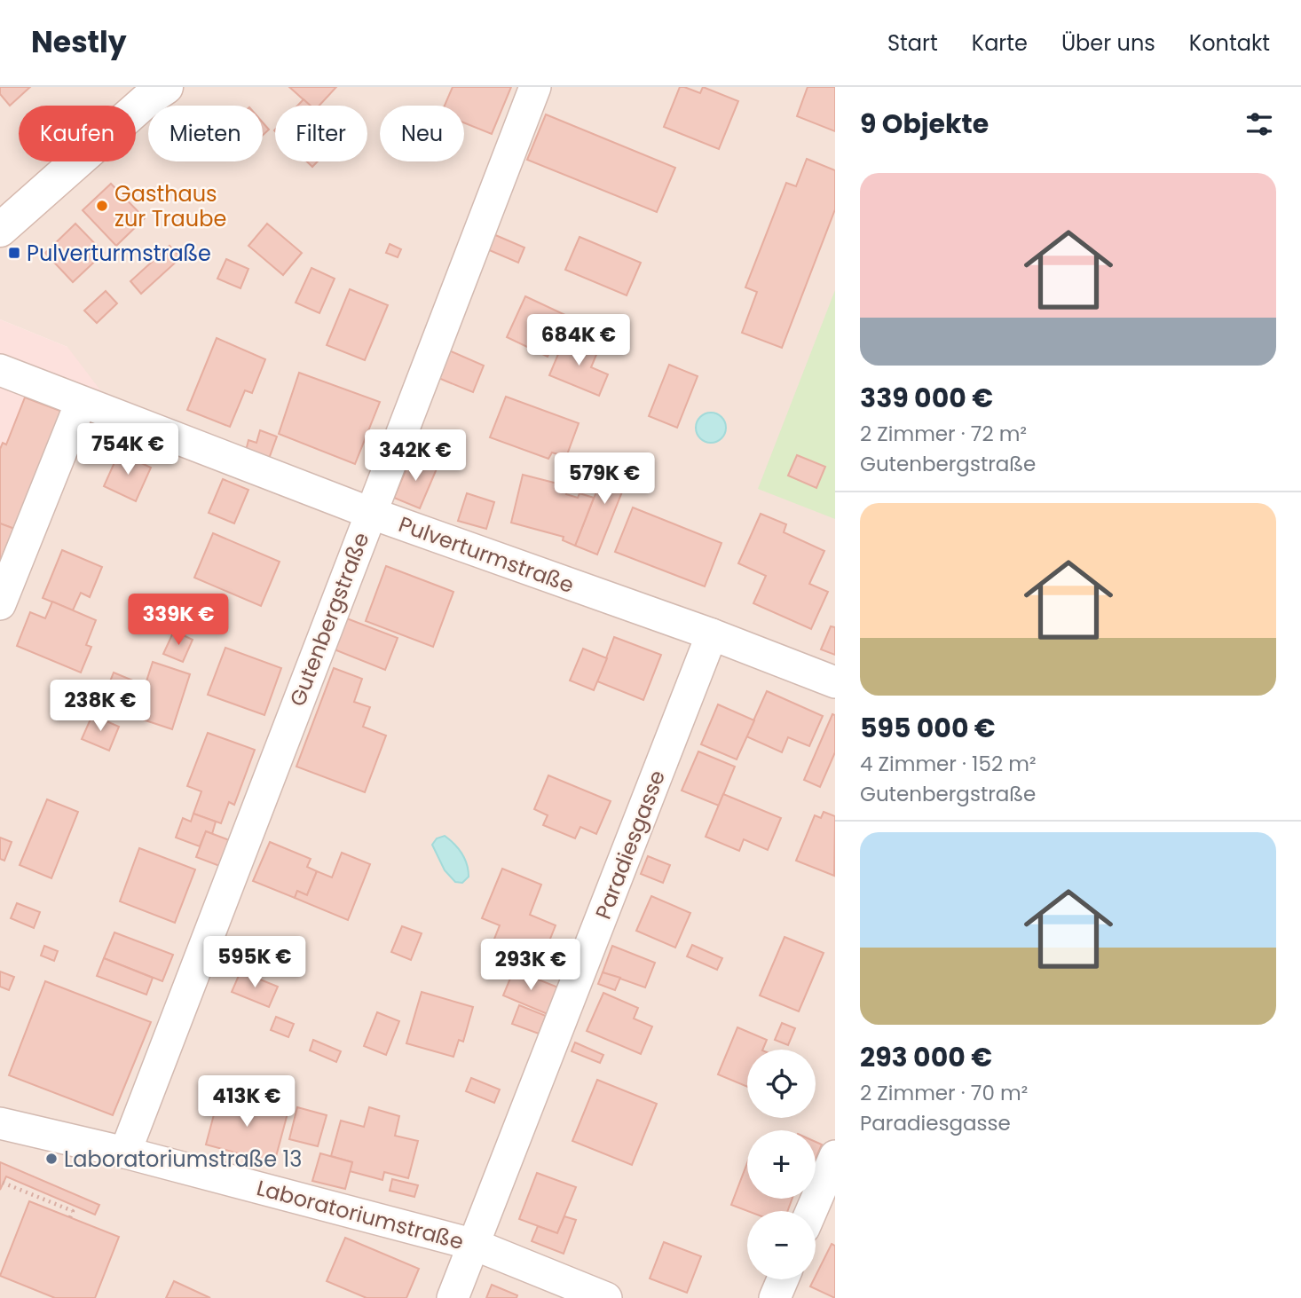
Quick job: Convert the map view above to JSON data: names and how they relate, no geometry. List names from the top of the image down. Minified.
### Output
{"streets":{"street":["Pulverturmstraße","Gutenbergstraße","Paradiesgasse","Laboratoriumstraße"]},"crossings":[["Pulverturmstraße","Gutenbergstraße"],["Pulverturmstraße","Paradiesgasse"],["Gutenbergstraße","Laboratoriumstraße"],["Paradiesgasse","Laboratoriumstraße"]],"places":{"other":["Gasthaus zur Traube","Laboratoriumstraße 13"],"transit":["Pulverturmstraße"]},"page":{"header":"Nestly","nav":["Start","Karte","Über uns","Kontakt"],"heading":"9 Objekte","chip":["Kaufen","Mieten","Filter","Neu"],"list":[{"name":"339 000 €","note":"2 Zimmer · 72 m² · Gutenbergstraße"},{"name":"595 000 €","note":"4 Zimmer · 152 m² · Gutenbergstraße"},{"name":"293 000 €","note":"2 Zimmer · 70 m² · Paradiesgasse"}],"price":["684K €","754K €","342K €","579K €","339K €","238K €","595K €","293K €","413K €"],"map_buttons":["+","−"]}}
